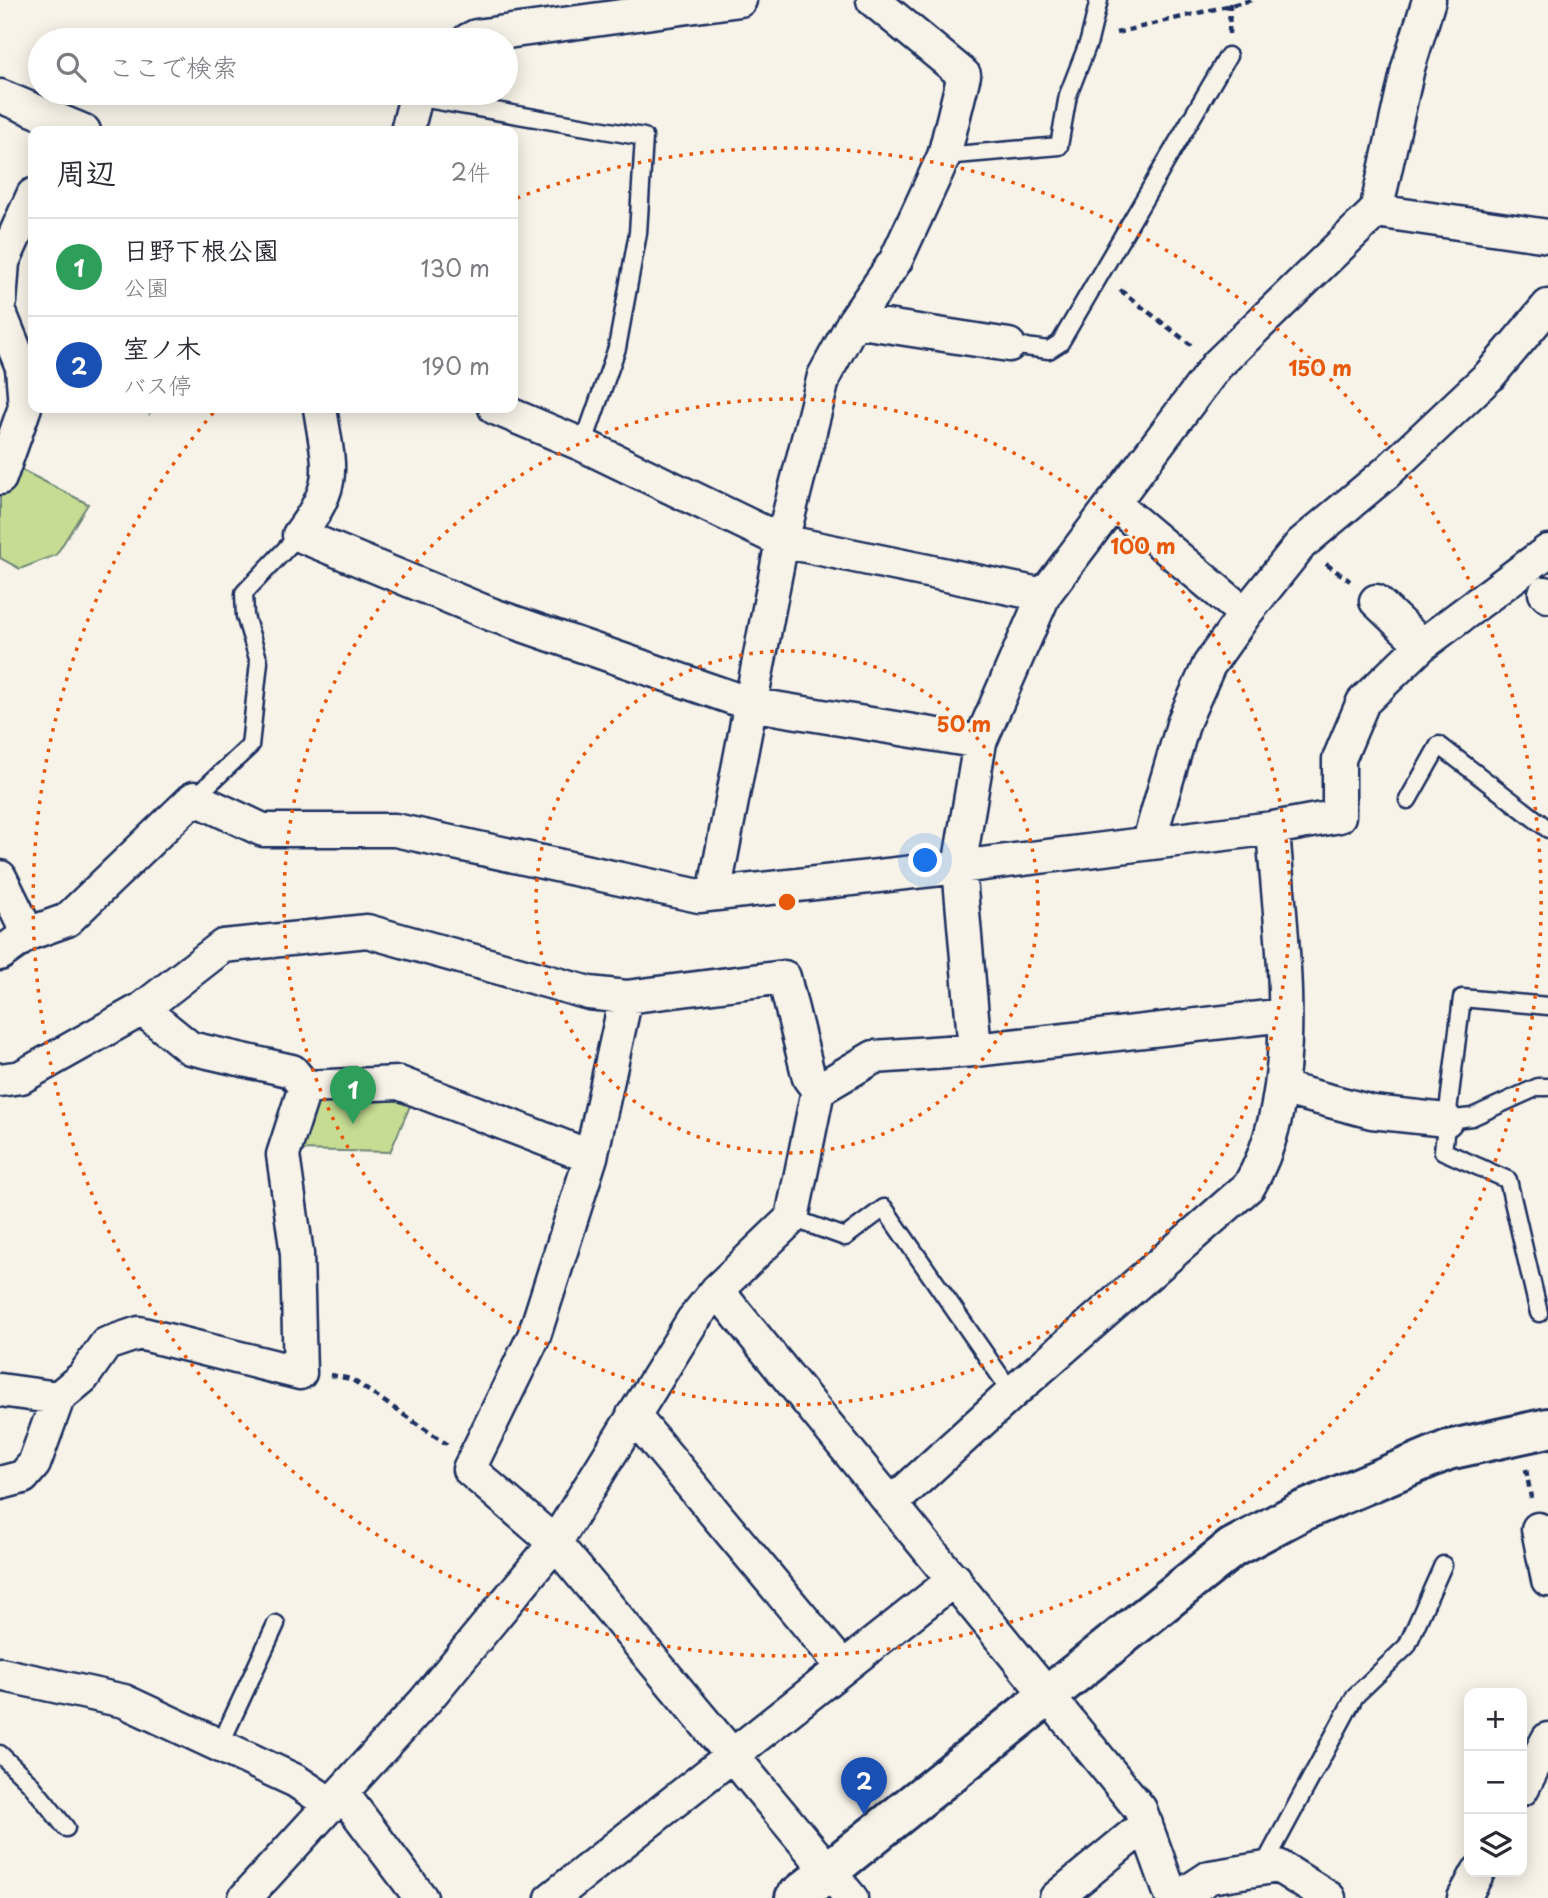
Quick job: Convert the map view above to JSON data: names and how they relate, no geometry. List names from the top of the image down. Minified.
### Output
{"page":{"search":"ここで検索","heading":["周辺","2件"],"list":[{"mark":"1","name":"日野下根公園","note":"公園","value":"130 m"},{"mark":"2","name":"室ノ木","note":"バス停","value":"190 m"}],"pins":["1","2"],"map_buttons":["+","−"]},"rings":["150 m","100 m","50 m"]}
